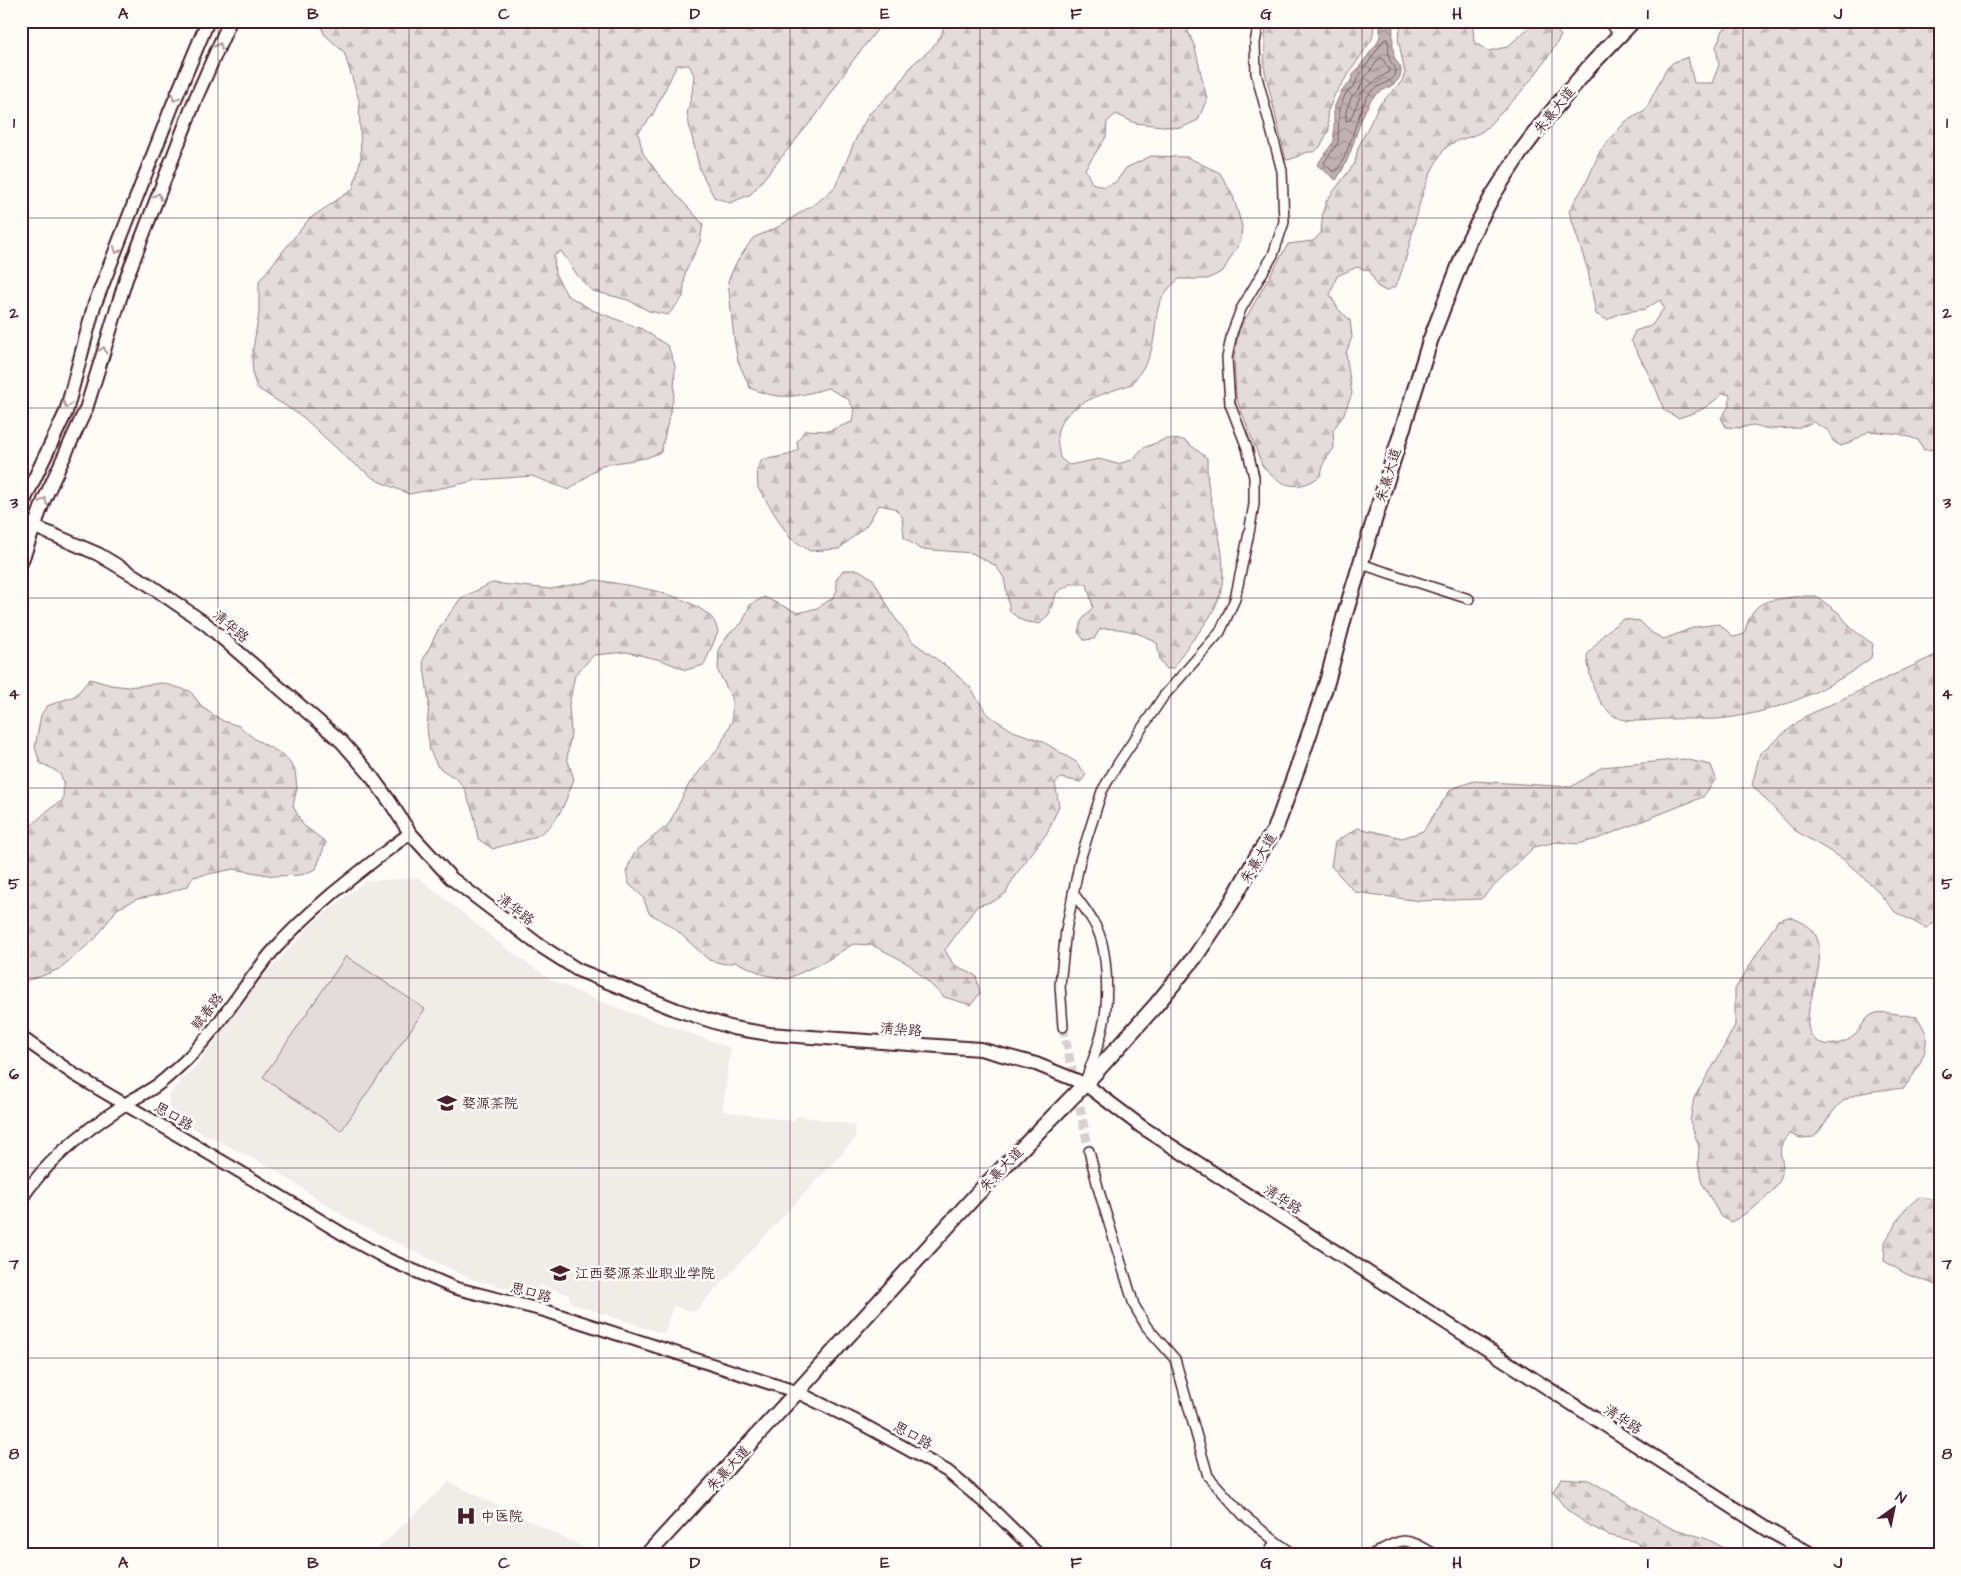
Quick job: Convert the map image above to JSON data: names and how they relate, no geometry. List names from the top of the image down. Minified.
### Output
{"streets":{"main road":["朱熹大道","清华路"],"street":["赋春路","思口路"]},"crossings":[["朱熹大道","清华路"],["朱熹大道","思口路"],["清华路","赋春路"],["赋春路","思口路"]],"places":{"school or university":["婺源茶院","江西婺源茶业职业学院"],"hospital":["中医院"]},"north":"top right","grid":{"columns":["A","B","C","D","E","F","G","H","I","J"],"rows":["1","2","3","4","5","6","7","8"]}}
